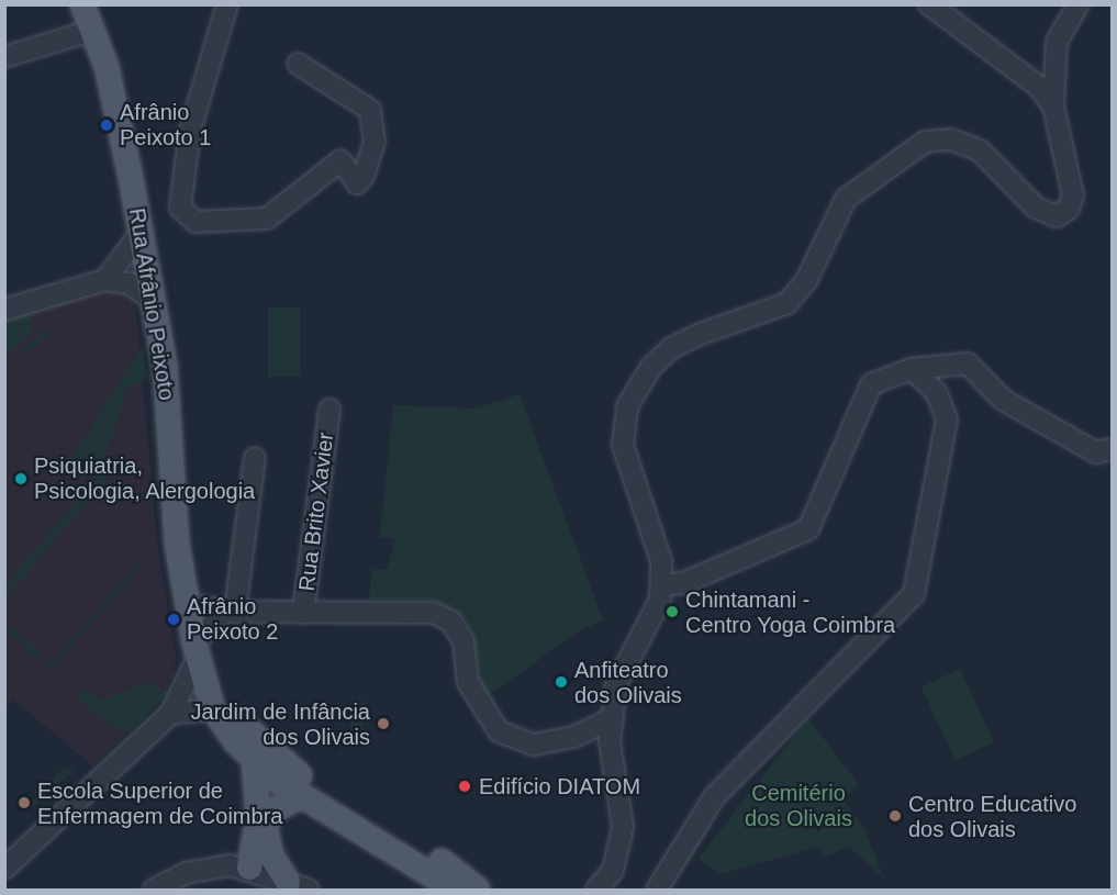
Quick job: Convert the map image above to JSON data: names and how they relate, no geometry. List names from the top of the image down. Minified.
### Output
{"streets":{"main road":["Rua Afrânio Peixoto"],"street":["Rua Brito Xavier"]},"parks":["Cemitério dos Olivais"],"places":["Afrânio Peixoto 1","Psiquiatria, Psicologia, Alergologia","Chintamani - Centro Yoga Coimbra","Afrânio Peixoto 2","Anfiteatro dos Olivais","Jardim de Infância dos Olivais","Edifício DIATOM","Escola Superior de Enfermagem de Coimbra","Centro Educativo dos Olivais"]}
